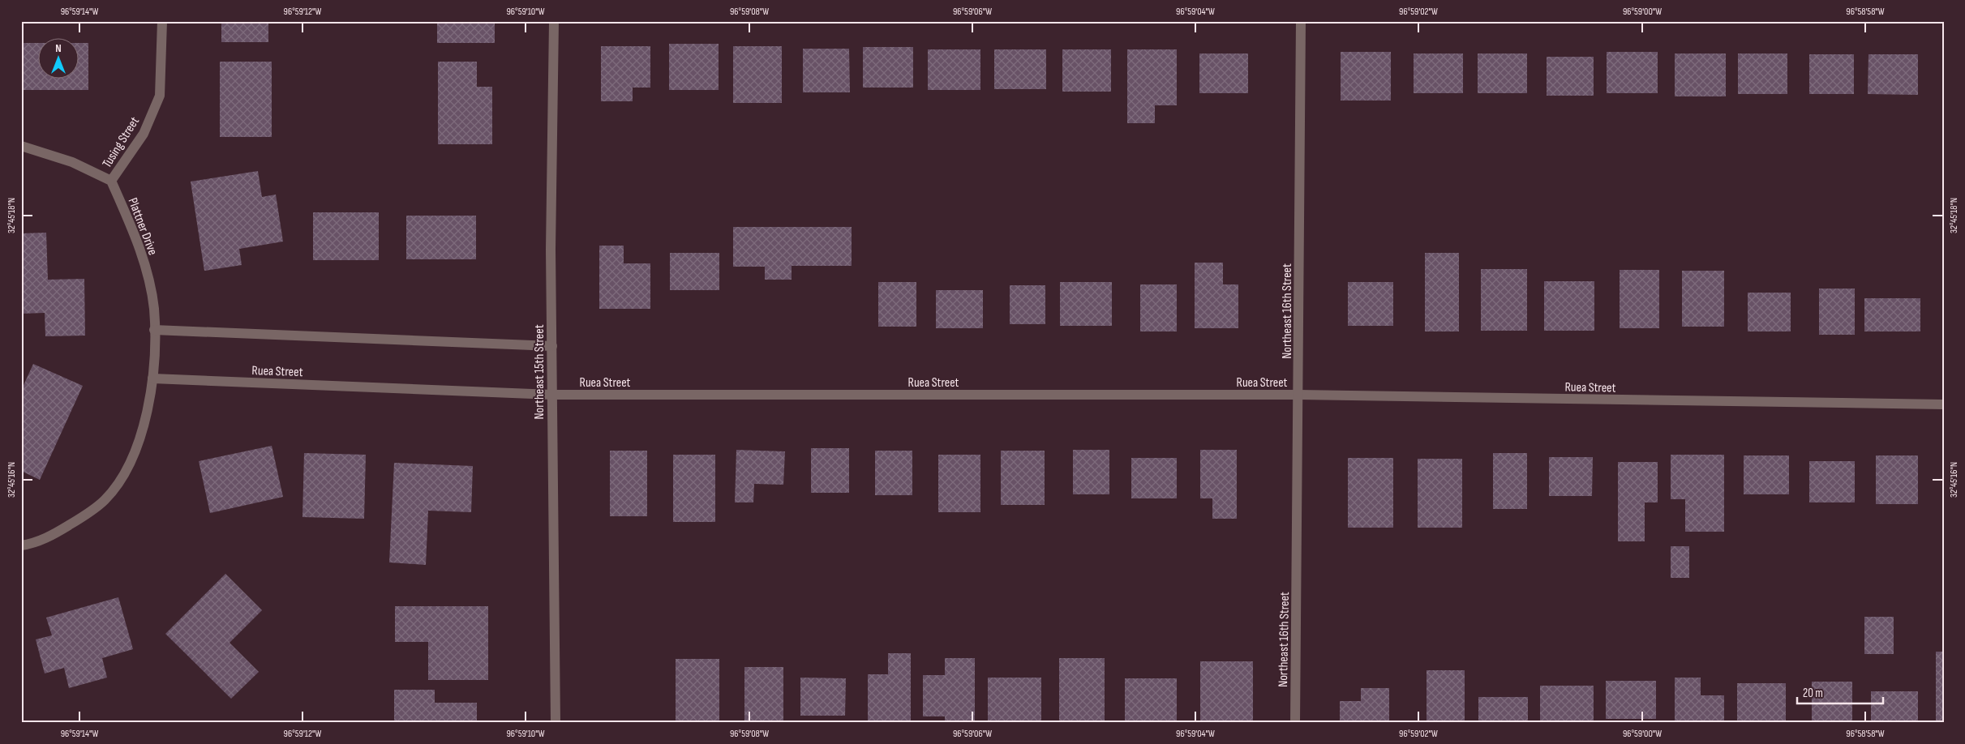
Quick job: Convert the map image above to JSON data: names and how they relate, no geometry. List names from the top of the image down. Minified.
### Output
{"streets":{"street":["Tusing Street","Plattner Drive","Northeast 16th Street","Ruea Street","Northeast 15th Street"]},"crossings":[["Tusing Street","Plattner Drive"],["Plattner Drive","Ruea Street"],["Northeast 16th Street","Ruea Street"],["Ruea Street","Northeast 15th Street"]],"scale_bar":"20 m","north":"top","coordinates":["96°59'14\"W","96°59'12\"W","96°59'10\"W","96°59'08\"W","96°59'06\"W","96°59'04\"W","96°59'02\"W","96°59'00\"W","96°58'58\"W","32°45'18\"N","32°45'16\"N"]}
